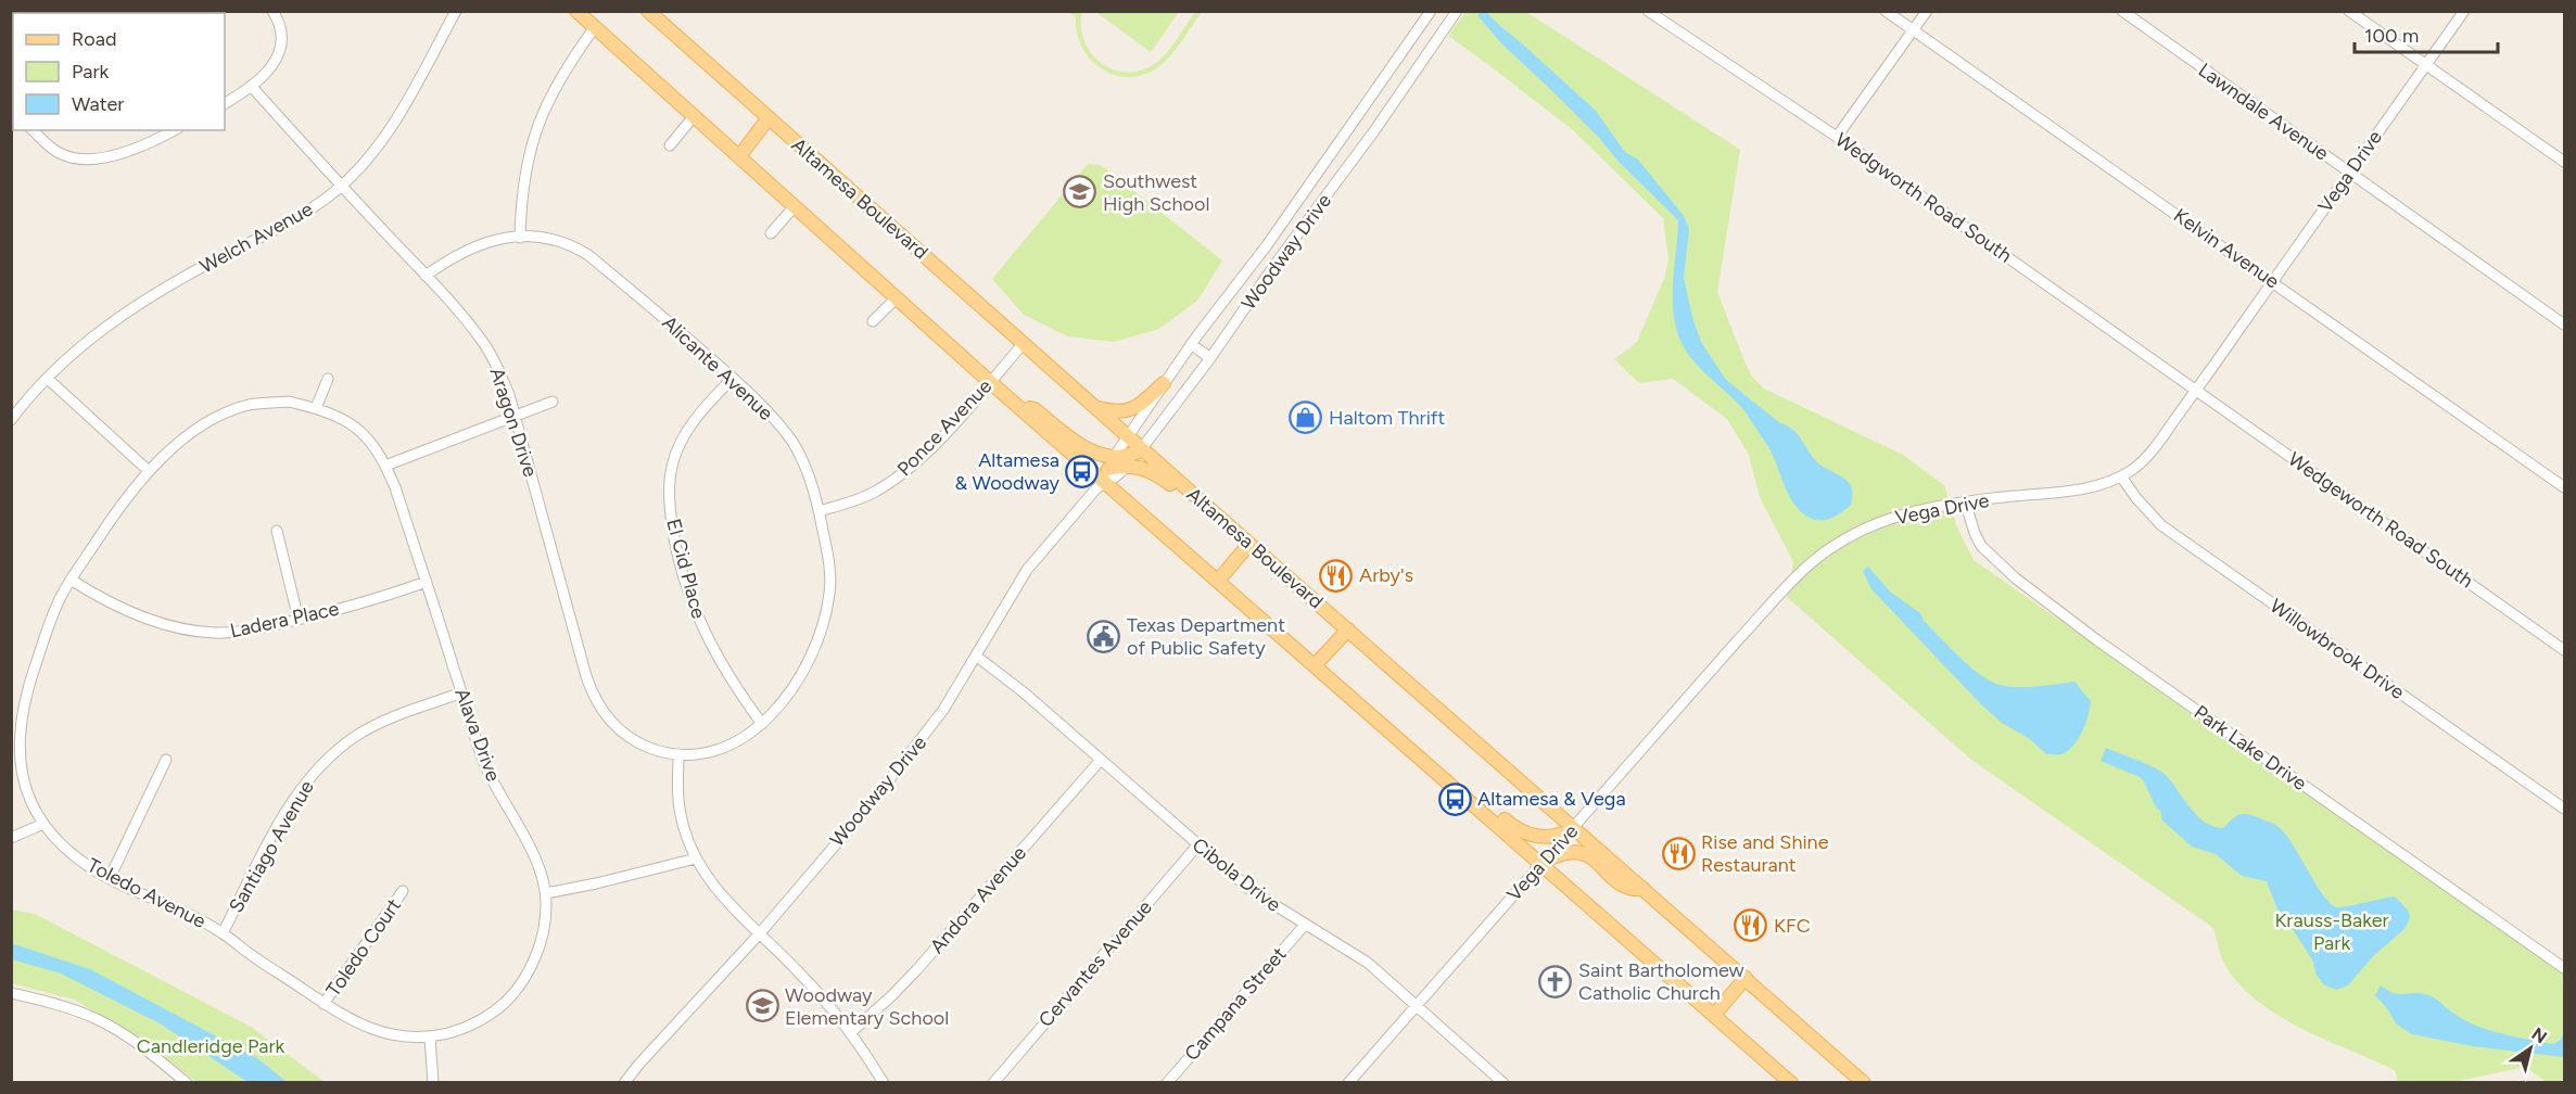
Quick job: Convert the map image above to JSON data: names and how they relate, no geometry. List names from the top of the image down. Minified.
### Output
{"streets":{"main road":["Altamesa Boulevard"],"street":["Lawndale Avenue","Vega Drive","Wedgworth Road South","Welch Avenue","Kelvin Avenue","Woodway Drive","Alicante Avenue","Aragon Drive","Ponce Avenue","Wedgeworth Road South","El Cid Place","Ladera Place","Willowbrook Drive","Alava Drive","Park Lake Drive","Santiago Avenue","Cibola Drive","Toledo Avenue","Andora Avenue","Toledo Court","Cervantes Avenue","Campana Street"]},"crossings":[["Lawndale Avenue","Vega Drive"],["Vega Drive","Wedgworth Road South"],["Vega Drive","Altamesa Boulevard"],["Vega Drive","Kelvin Avenue"],["Vega Drive","Wedgeworth Road South"],["Vega Drive","Willowbrook Drive"],["Vega Drive","Park Lake Drive"],["Vega Drive","Cibola Drive"],["Wedgworth Road South","Wedgeworth Road South"],["Altamesa Boulevard","Woodway Drive"],["Altamesa Boulevard","Ponce Avenue"],["Welch Avenue","Aragon Drive"],["Woodway Drive","Cibola Drive"],["Alicante Avenue","Aragon Drive"],["Alicante Avenue","Ponce Avenue"],["Alicante Avenue","El Cid Place"],["Ladera Place","Alava Drive"],["Ladera Place","Toledo Avenue"],["Alava Drive","Santiago Avenue"],["Alava Drive","Toledo Avenue"],["Santiago Avenue","Toledo Avenue"],["Cibola Drive","Andora Avenue"],["Cibola Drive","Cervantes Avenue"],["Cibola Drive","Campana Street"],["Toledo Avenue","Toledo Court"]],"parks":["Krauss-Baker Park","Candleridge Park"],"places":{"school or university":["Southwest High School","Woodway Elementary School"],"shop":["Haltom Thrift"],"bus stop":["Altamesa & Woodway","Altamesa & Vega"],"restaurant":["Arby's","Rise and Shine Restaurant","KFC"],"public building":["Texas Department of Public Safety"],"church":["Saint Bartholomew Catholic Church"]},"legend":["Road","Park","Water"],"scale_bar":"100 m","north":"top right"}
